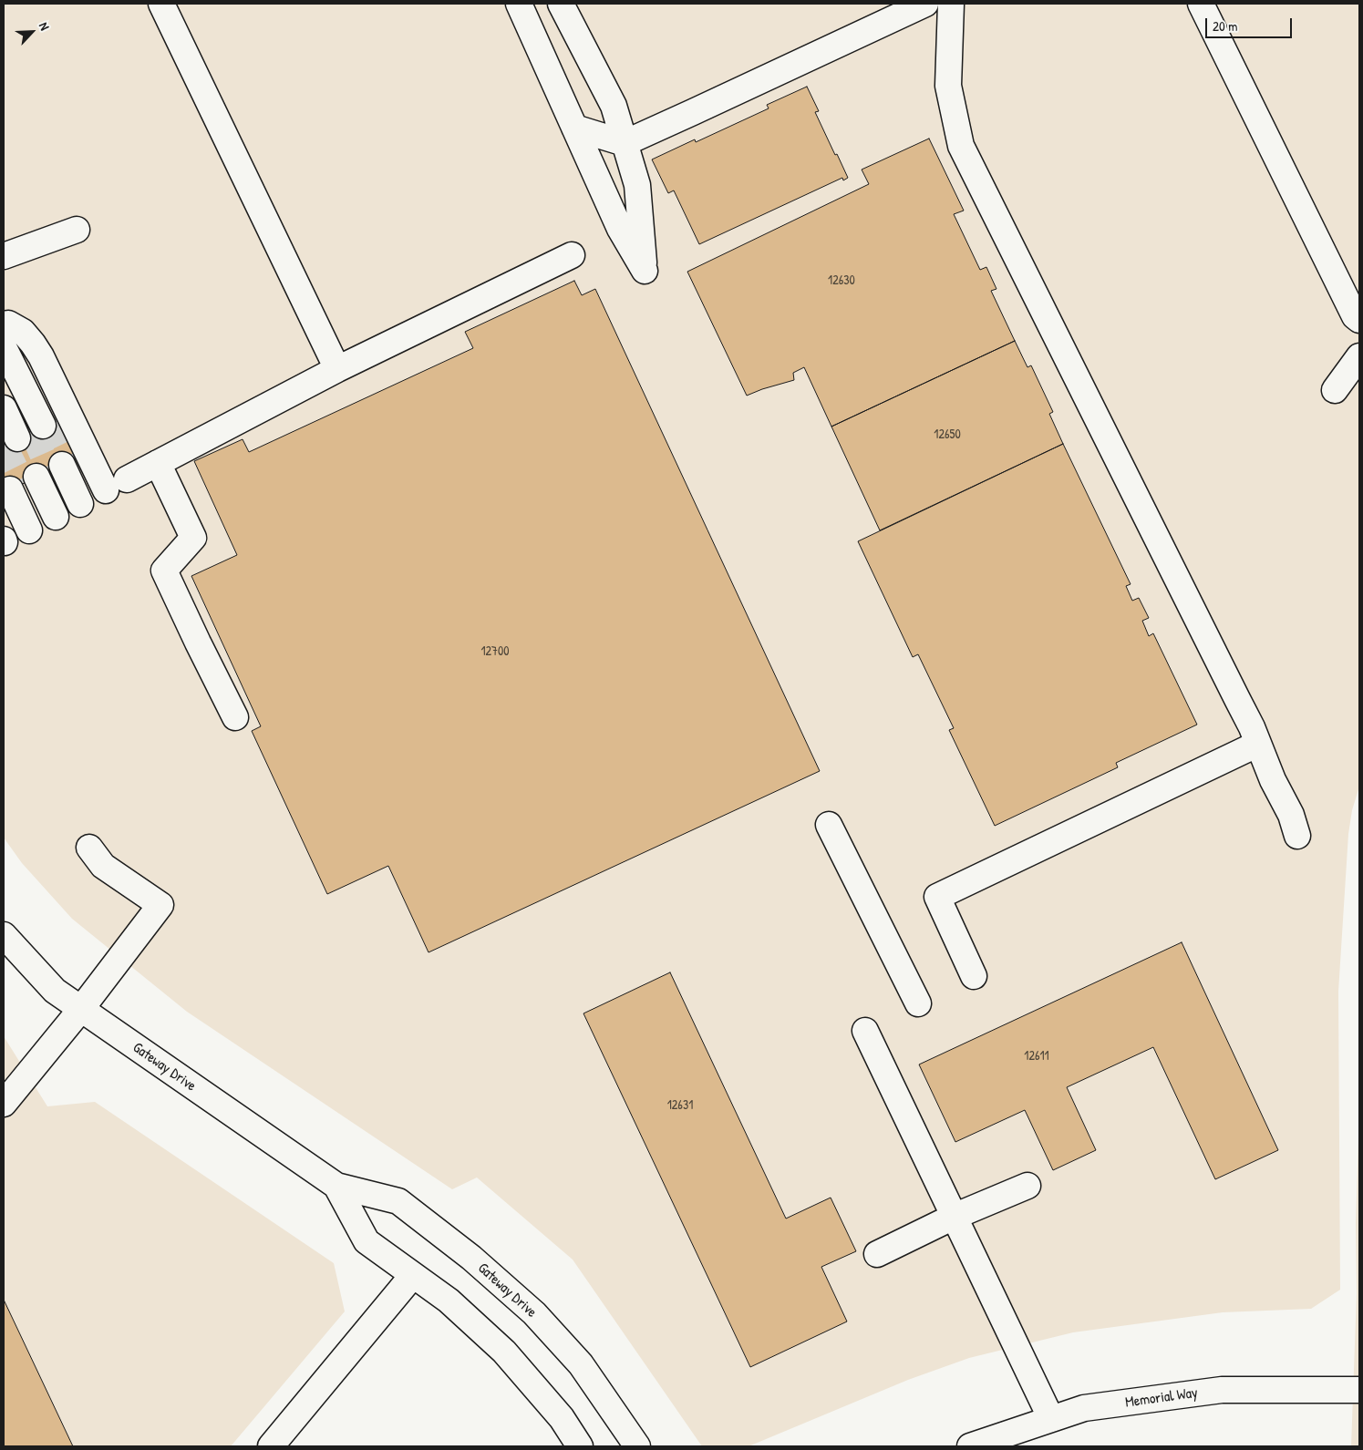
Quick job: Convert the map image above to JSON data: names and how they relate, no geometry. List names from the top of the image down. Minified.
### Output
{"streets":{"street":["Gateway Drive","Memorial Way"]},"house_numbers":["12630","12650","12700","12611","12631"],"scale_bar":"20 m","north":"top right"}
